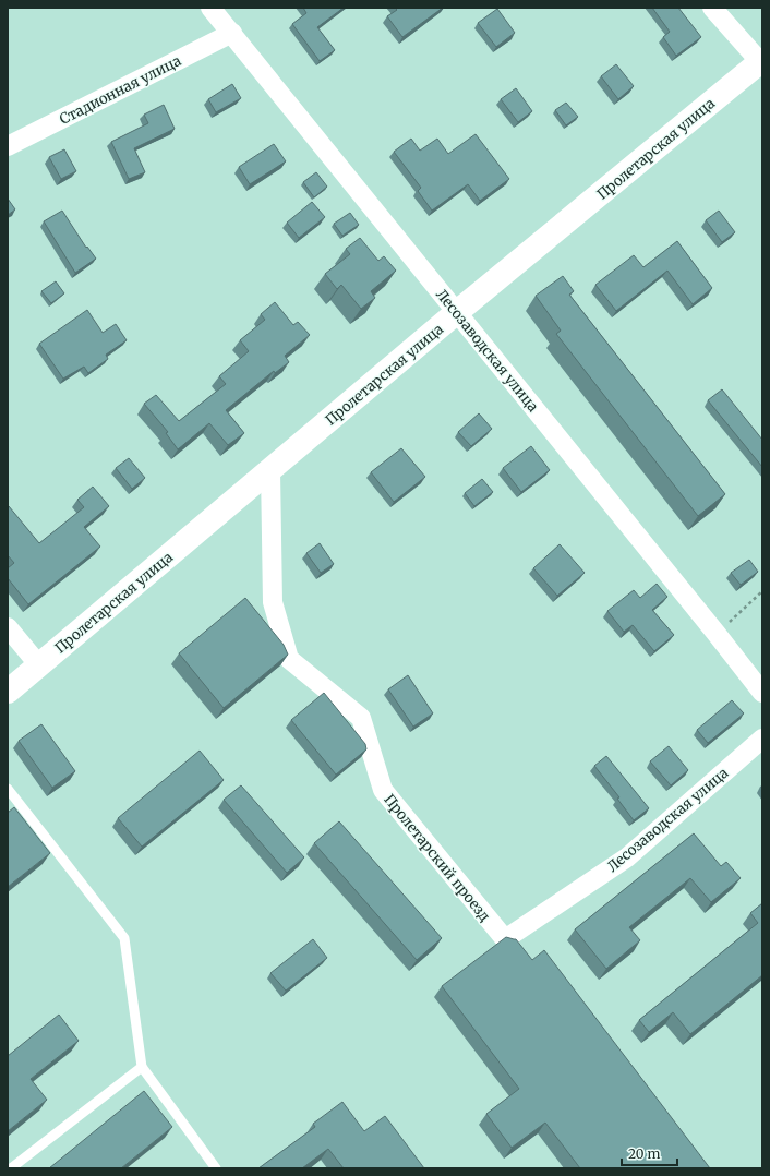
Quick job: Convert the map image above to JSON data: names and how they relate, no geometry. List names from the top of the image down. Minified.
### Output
{"streets":{"street":["Стадионная улица","Пролетарская улица","Лесозаводская улица","Пролетарский проезд"]},"crossings":[["Стадионная улица","Лесозаводская улица"],["Пролетарская улица","Лесозаводская улица"],["Пролетарская улица","Пролетарский проезд"],["Лесозаводская улица","Пролетарский проезд"]],"scale_bar":"20 m"}
